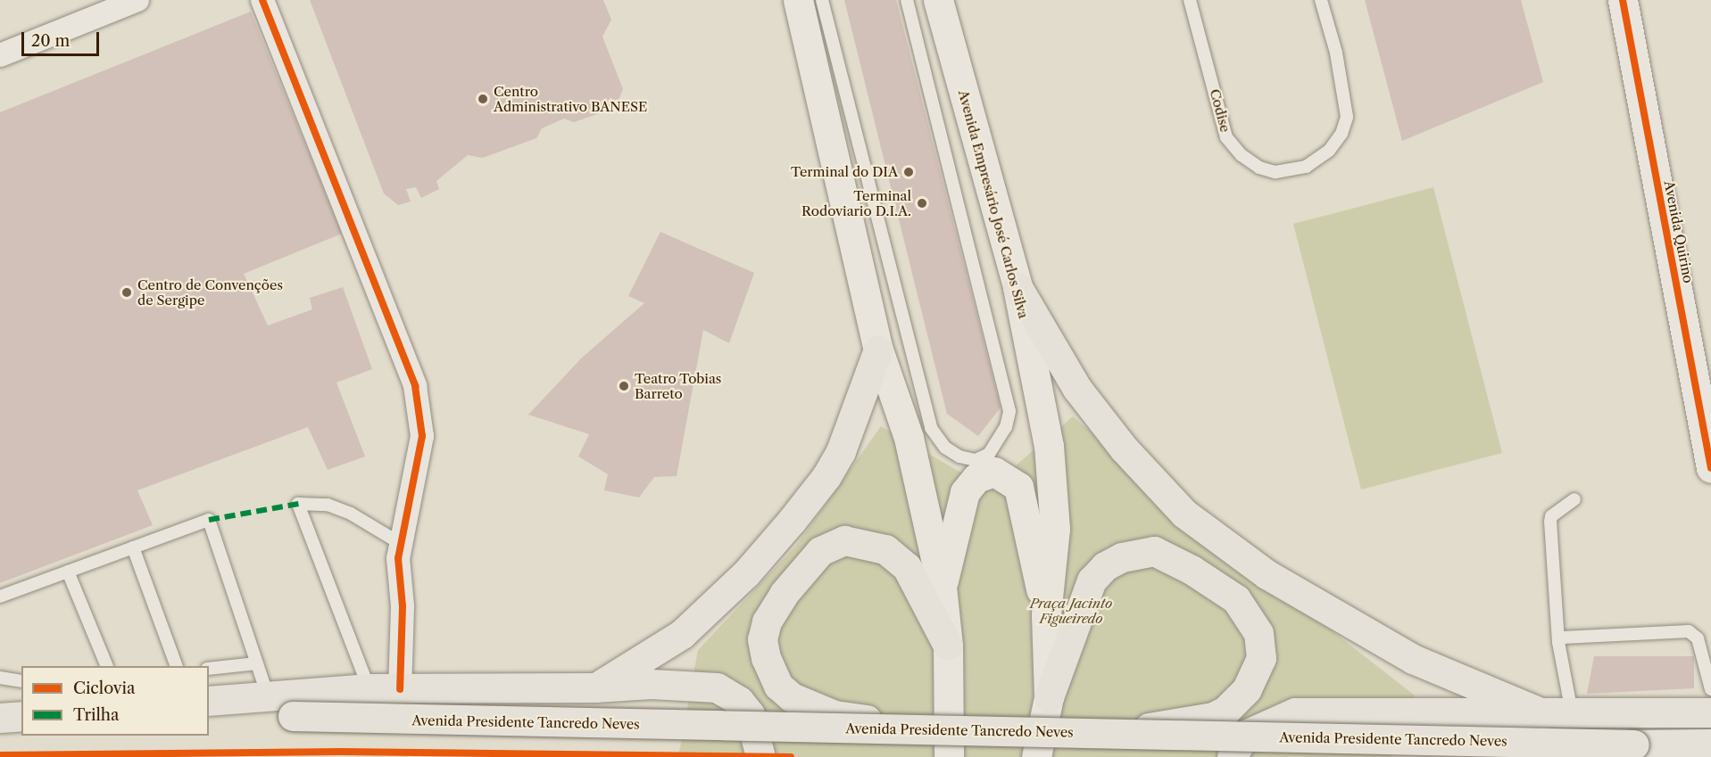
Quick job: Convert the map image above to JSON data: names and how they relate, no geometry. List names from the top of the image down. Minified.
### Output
{"streets":{"main road":["Avenida Empresário José Carlos Silva","Avenida Quirino","Avenida Presidente Tancredo Neves"],"lane":["Codise"]},"parks":["Praça Jacinto Figueiredo"],"places":["Centro Administrativo BANESE","Terminal do DIA","Terminal Rodoviario D.I.A.","Centro de Convenções de Sergipe","Teatro Tobias Barreto"],"legend":["Ciclovia","Trilha"],"scale_bar":"20 m"}
